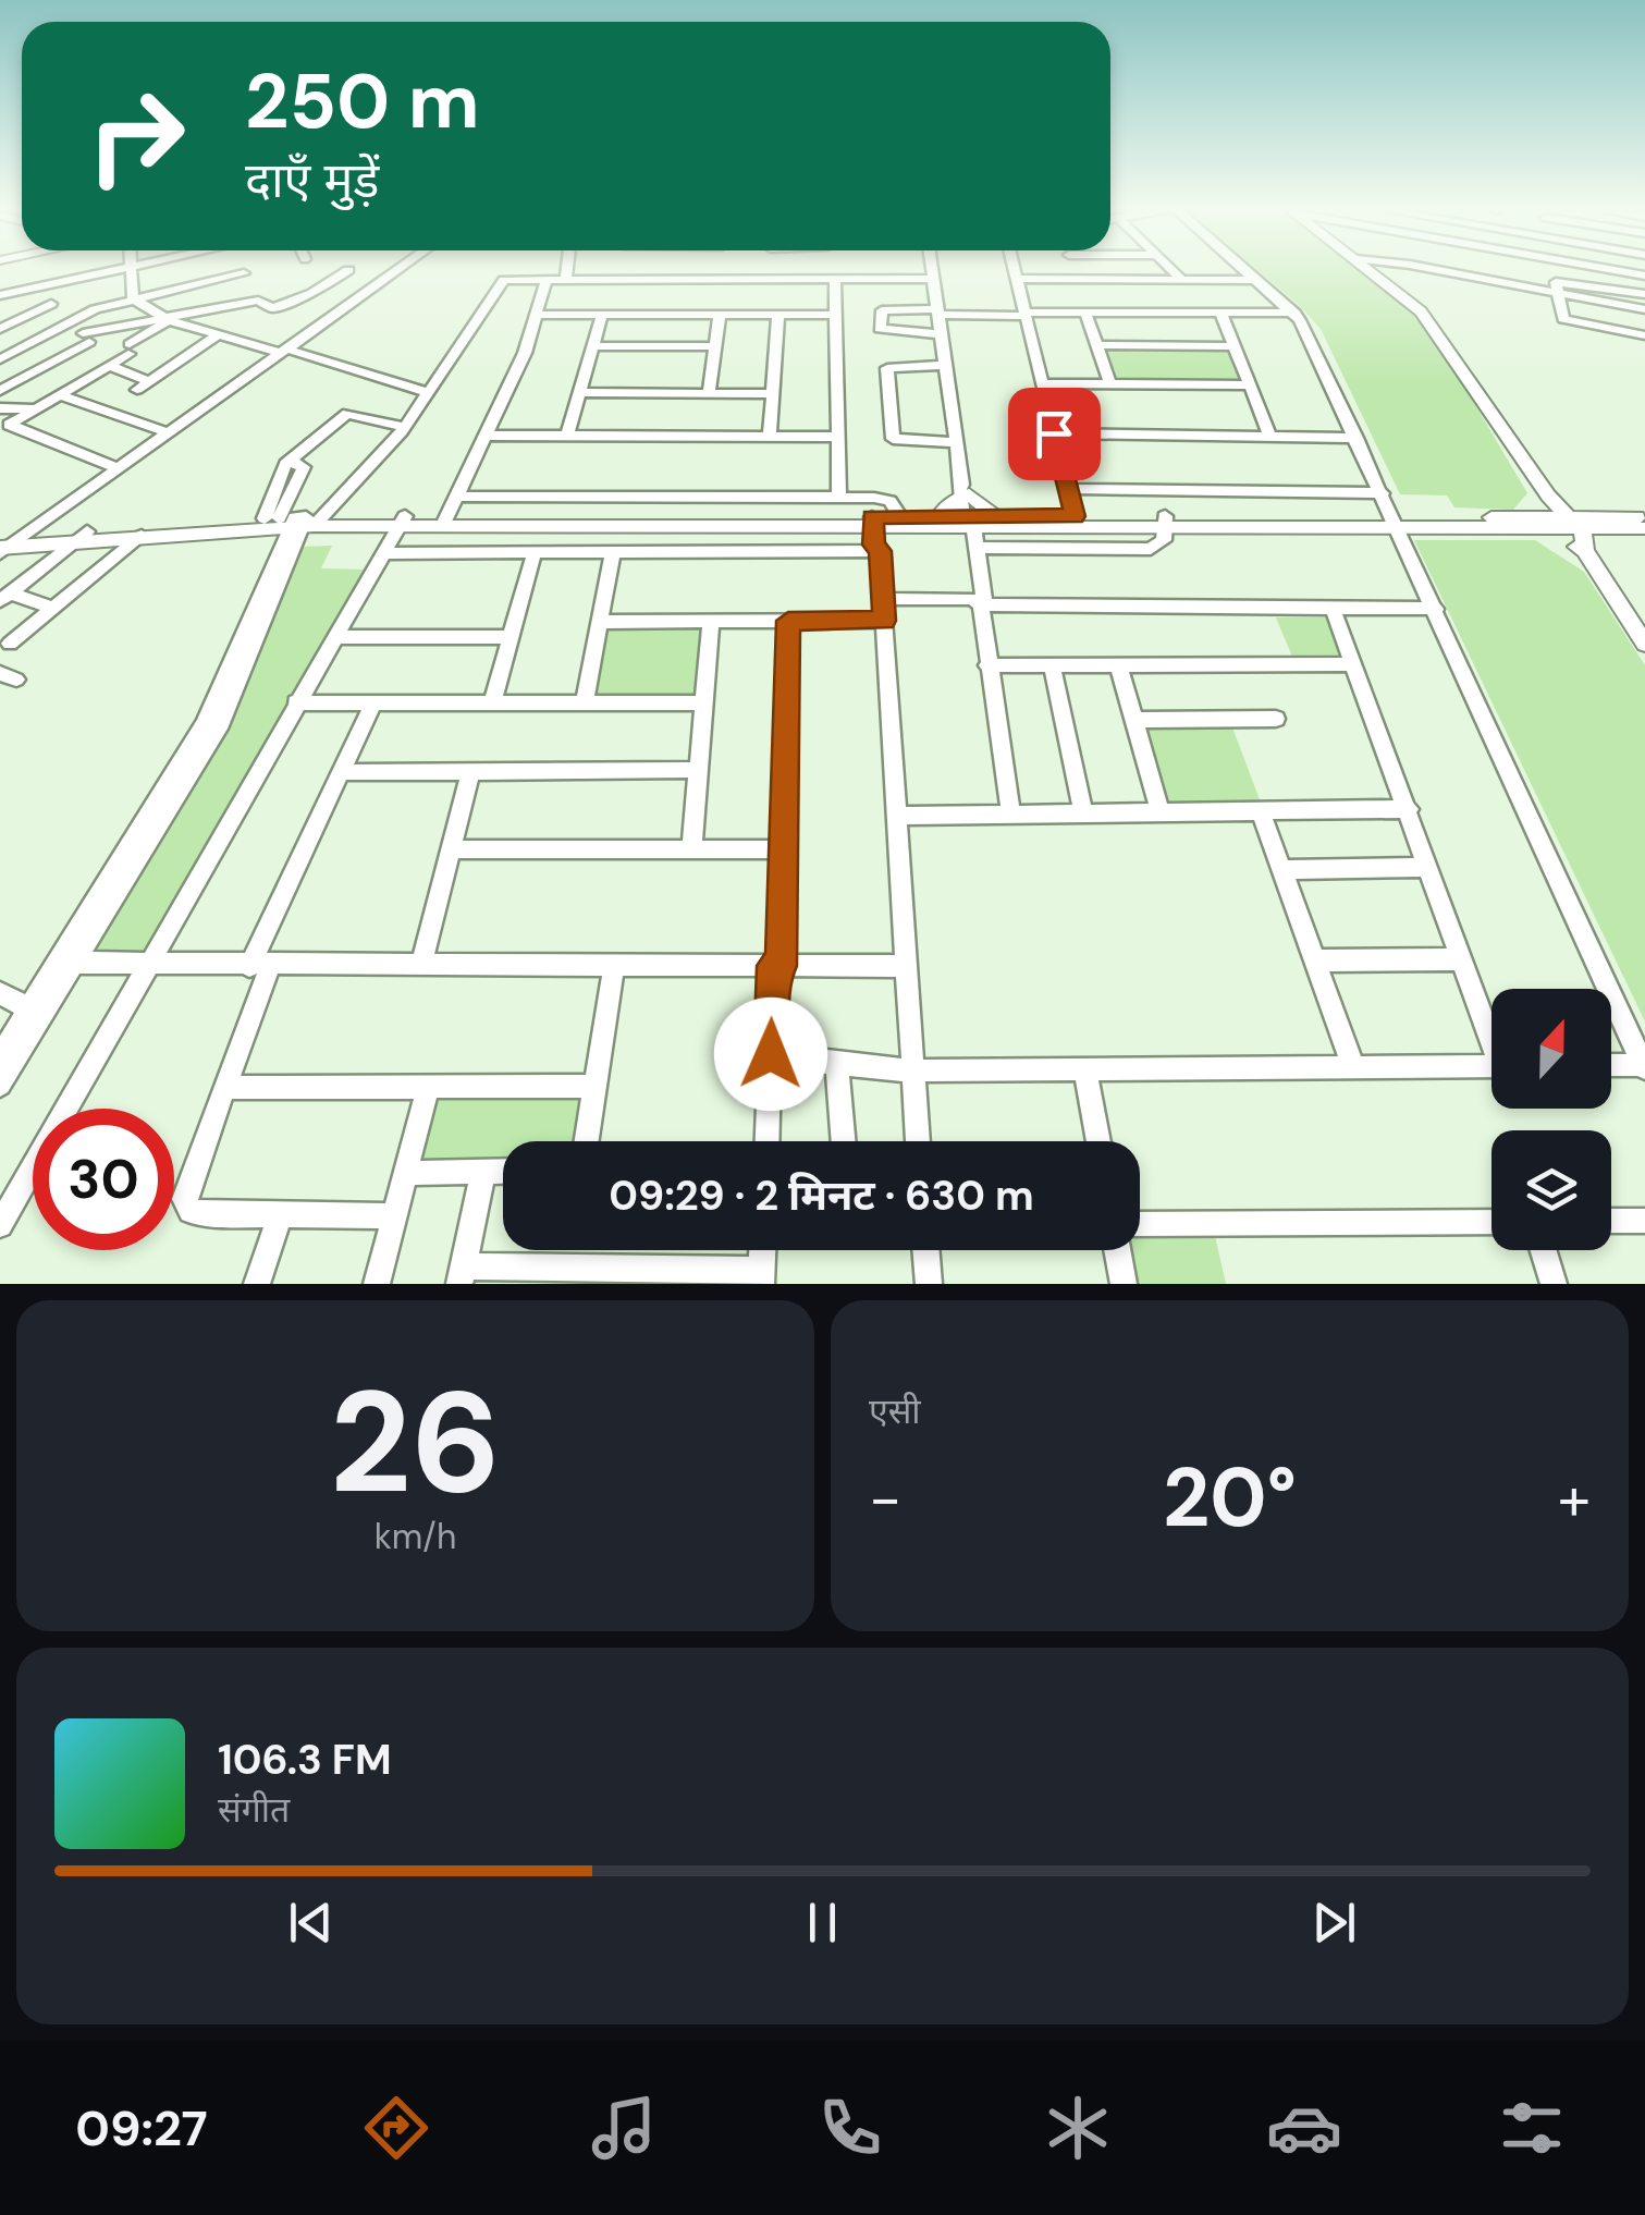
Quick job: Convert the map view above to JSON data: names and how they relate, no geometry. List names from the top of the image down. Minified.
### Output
{"north":"top","page":{"turn":["250 m","दाएँ मुड़ें"],"limit":"30","trip":"09:29 · 2 मिनट · 630 m","tile":[["26","km/h"],"एसी"],"heat":["−","20°","+"],"song":["106.3 FM","संगीत"],"tabs":"09:27"}}
